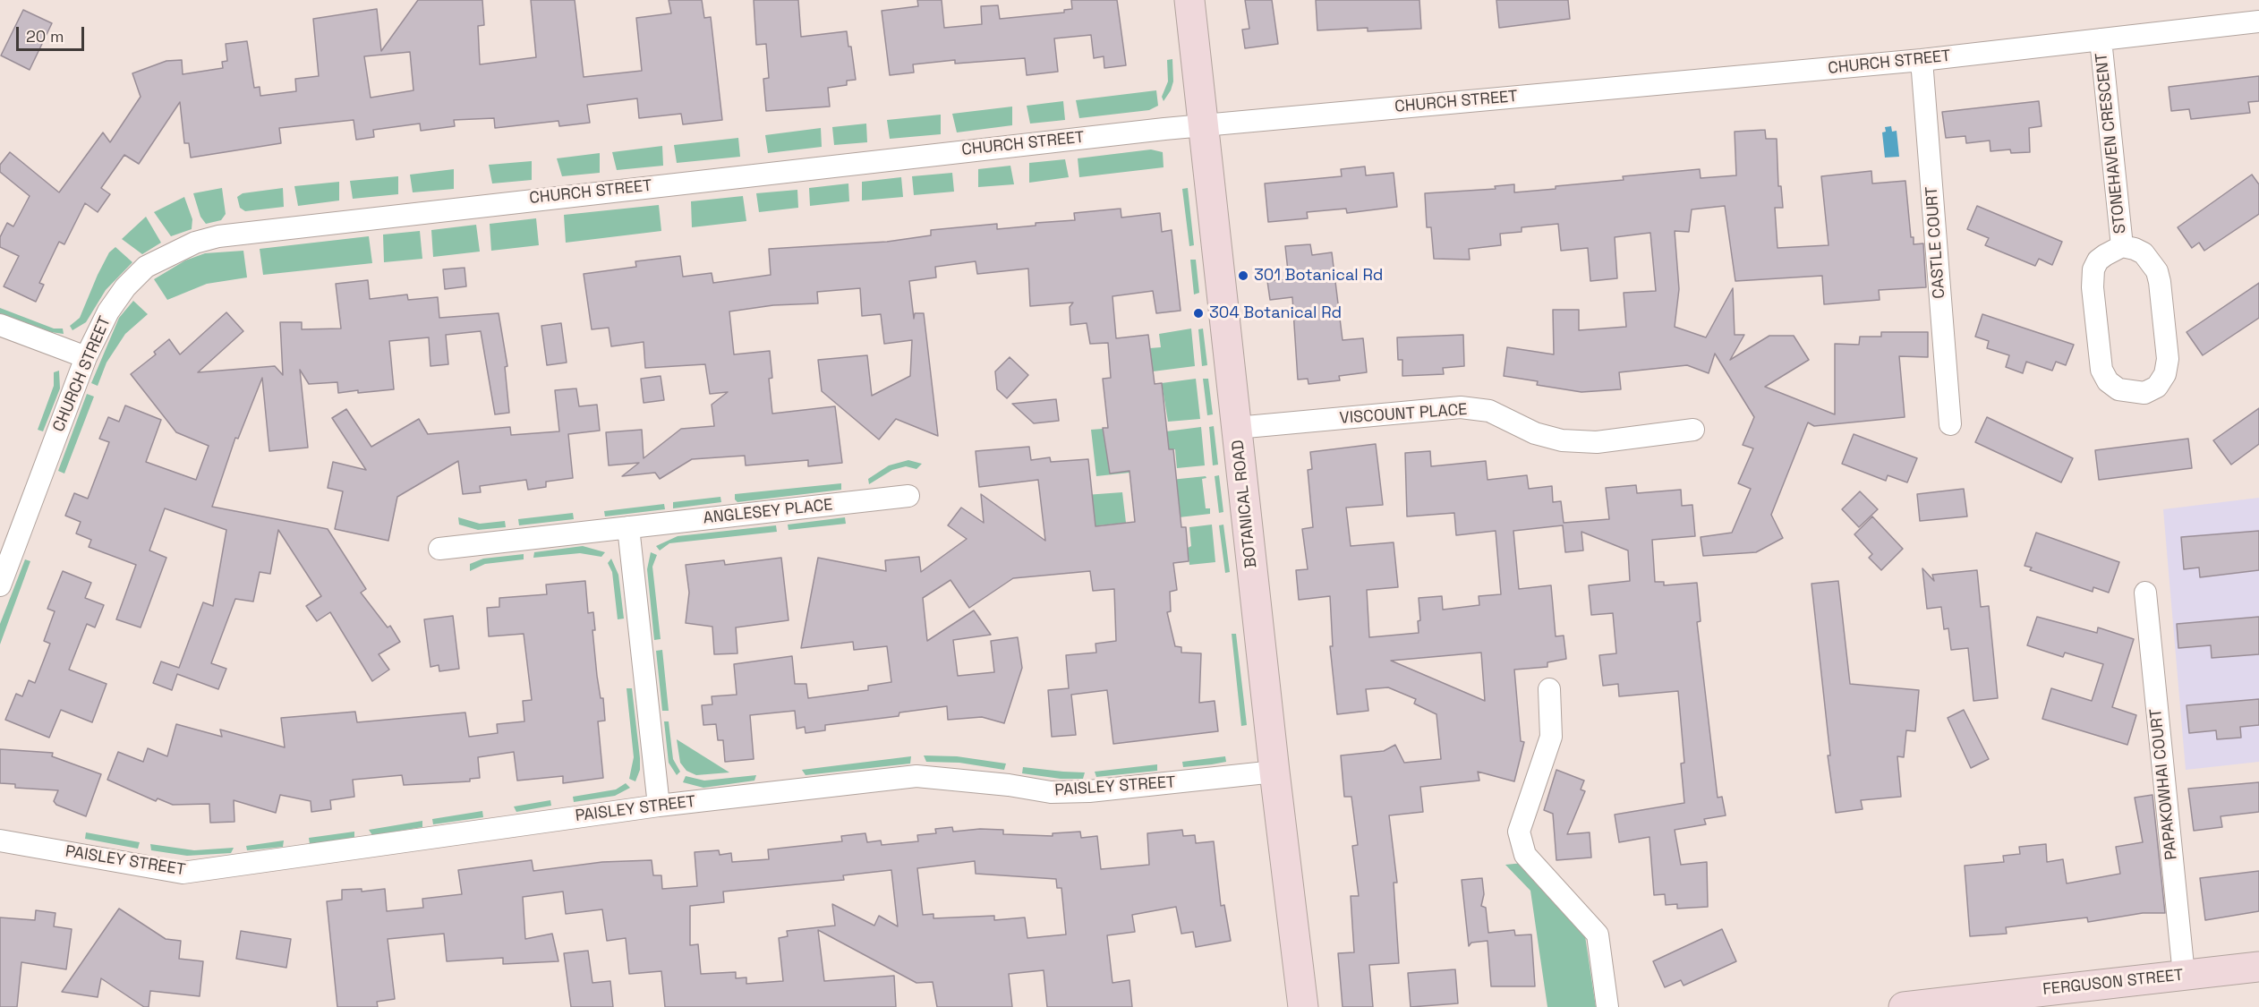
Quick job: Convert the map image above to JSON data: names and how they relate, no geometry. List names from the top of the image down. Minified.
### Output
{"streets":{"main road":["BOTANICAL ROAD","FERGUSON STREET"],"street":["CHURCH STREET","STONEHAVEN CRESCENT","CASTLE COURT","VISCOUNT PLACE","ANGLESEY PLACE","PAPAKOWHAI COURT","PAISLEY STREET"]},"crossings":[["CHURCH STREET","STONEHAVEN CRESCENT"],["CHURCH STREET","CASTLE COURT"],["CHURCH STREET","BOTANICAL ROAD"],["VISCOUNT PLACE","BOTANICAL ROAD"],["BOTANICAL ROAD","PAISLEY STREET"],["PAPAKOWHAI COURT","FERGUSON STREET"]],"places":["301 Botanical Rd","304 Botanical Rd"],"scale_bar":"20 m"}
